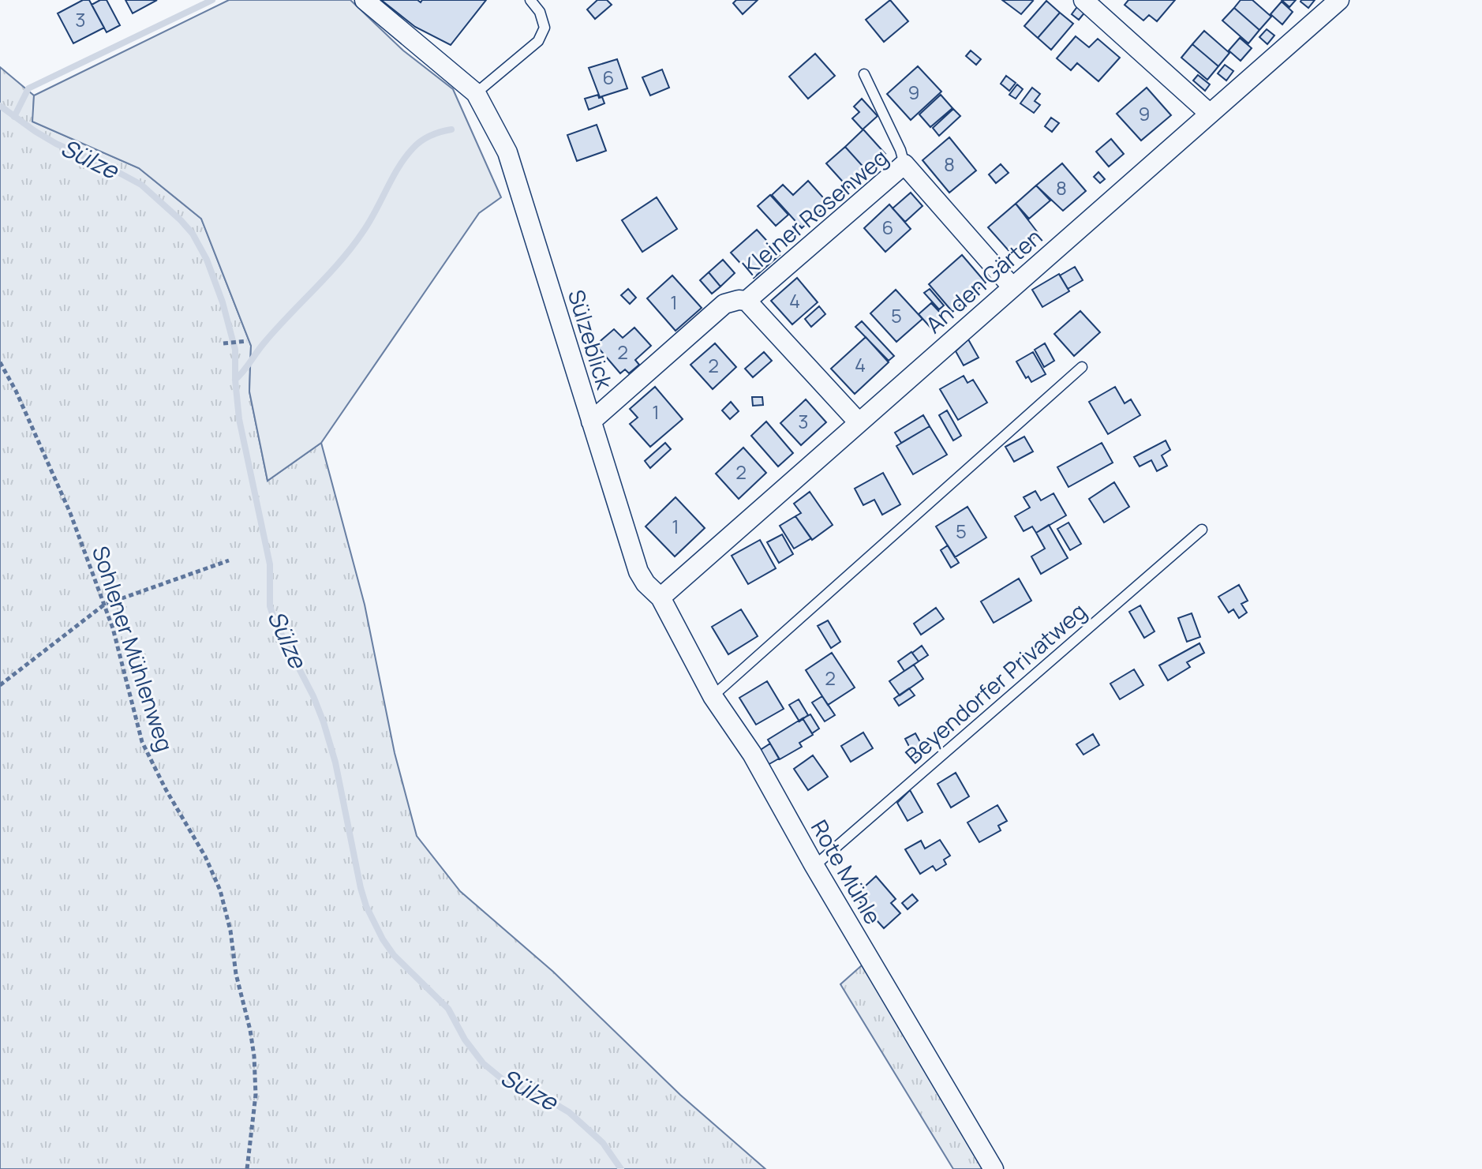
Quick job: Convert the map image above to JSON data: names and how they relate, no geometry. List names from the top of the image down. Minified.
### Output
{"streets":{"street":["Kleiner Rosenweg","An den Gärten","Sülzeblick","Rote Mühle"],"lane":["Beyendorfer Privatweg"],"path":["Sohlener Mühlenweg"]},"crossings":[["Kleiner Rosenweg","An den Gärten"],["Kleiner Rosenweg","Sülzeblick"],["An den Gärten","Sülzeblick"],["An den Gärten","Rote Mühle"],["Sülzeblick","Rote Mühle"],["Beyendorfer Privatweg","Rote Mühle"]],"water":["Sülze"],"house_numbers":["3","6","9","9","8","8","6","4","1","5","2","4","2","1","3","2","1","5","2"]}
